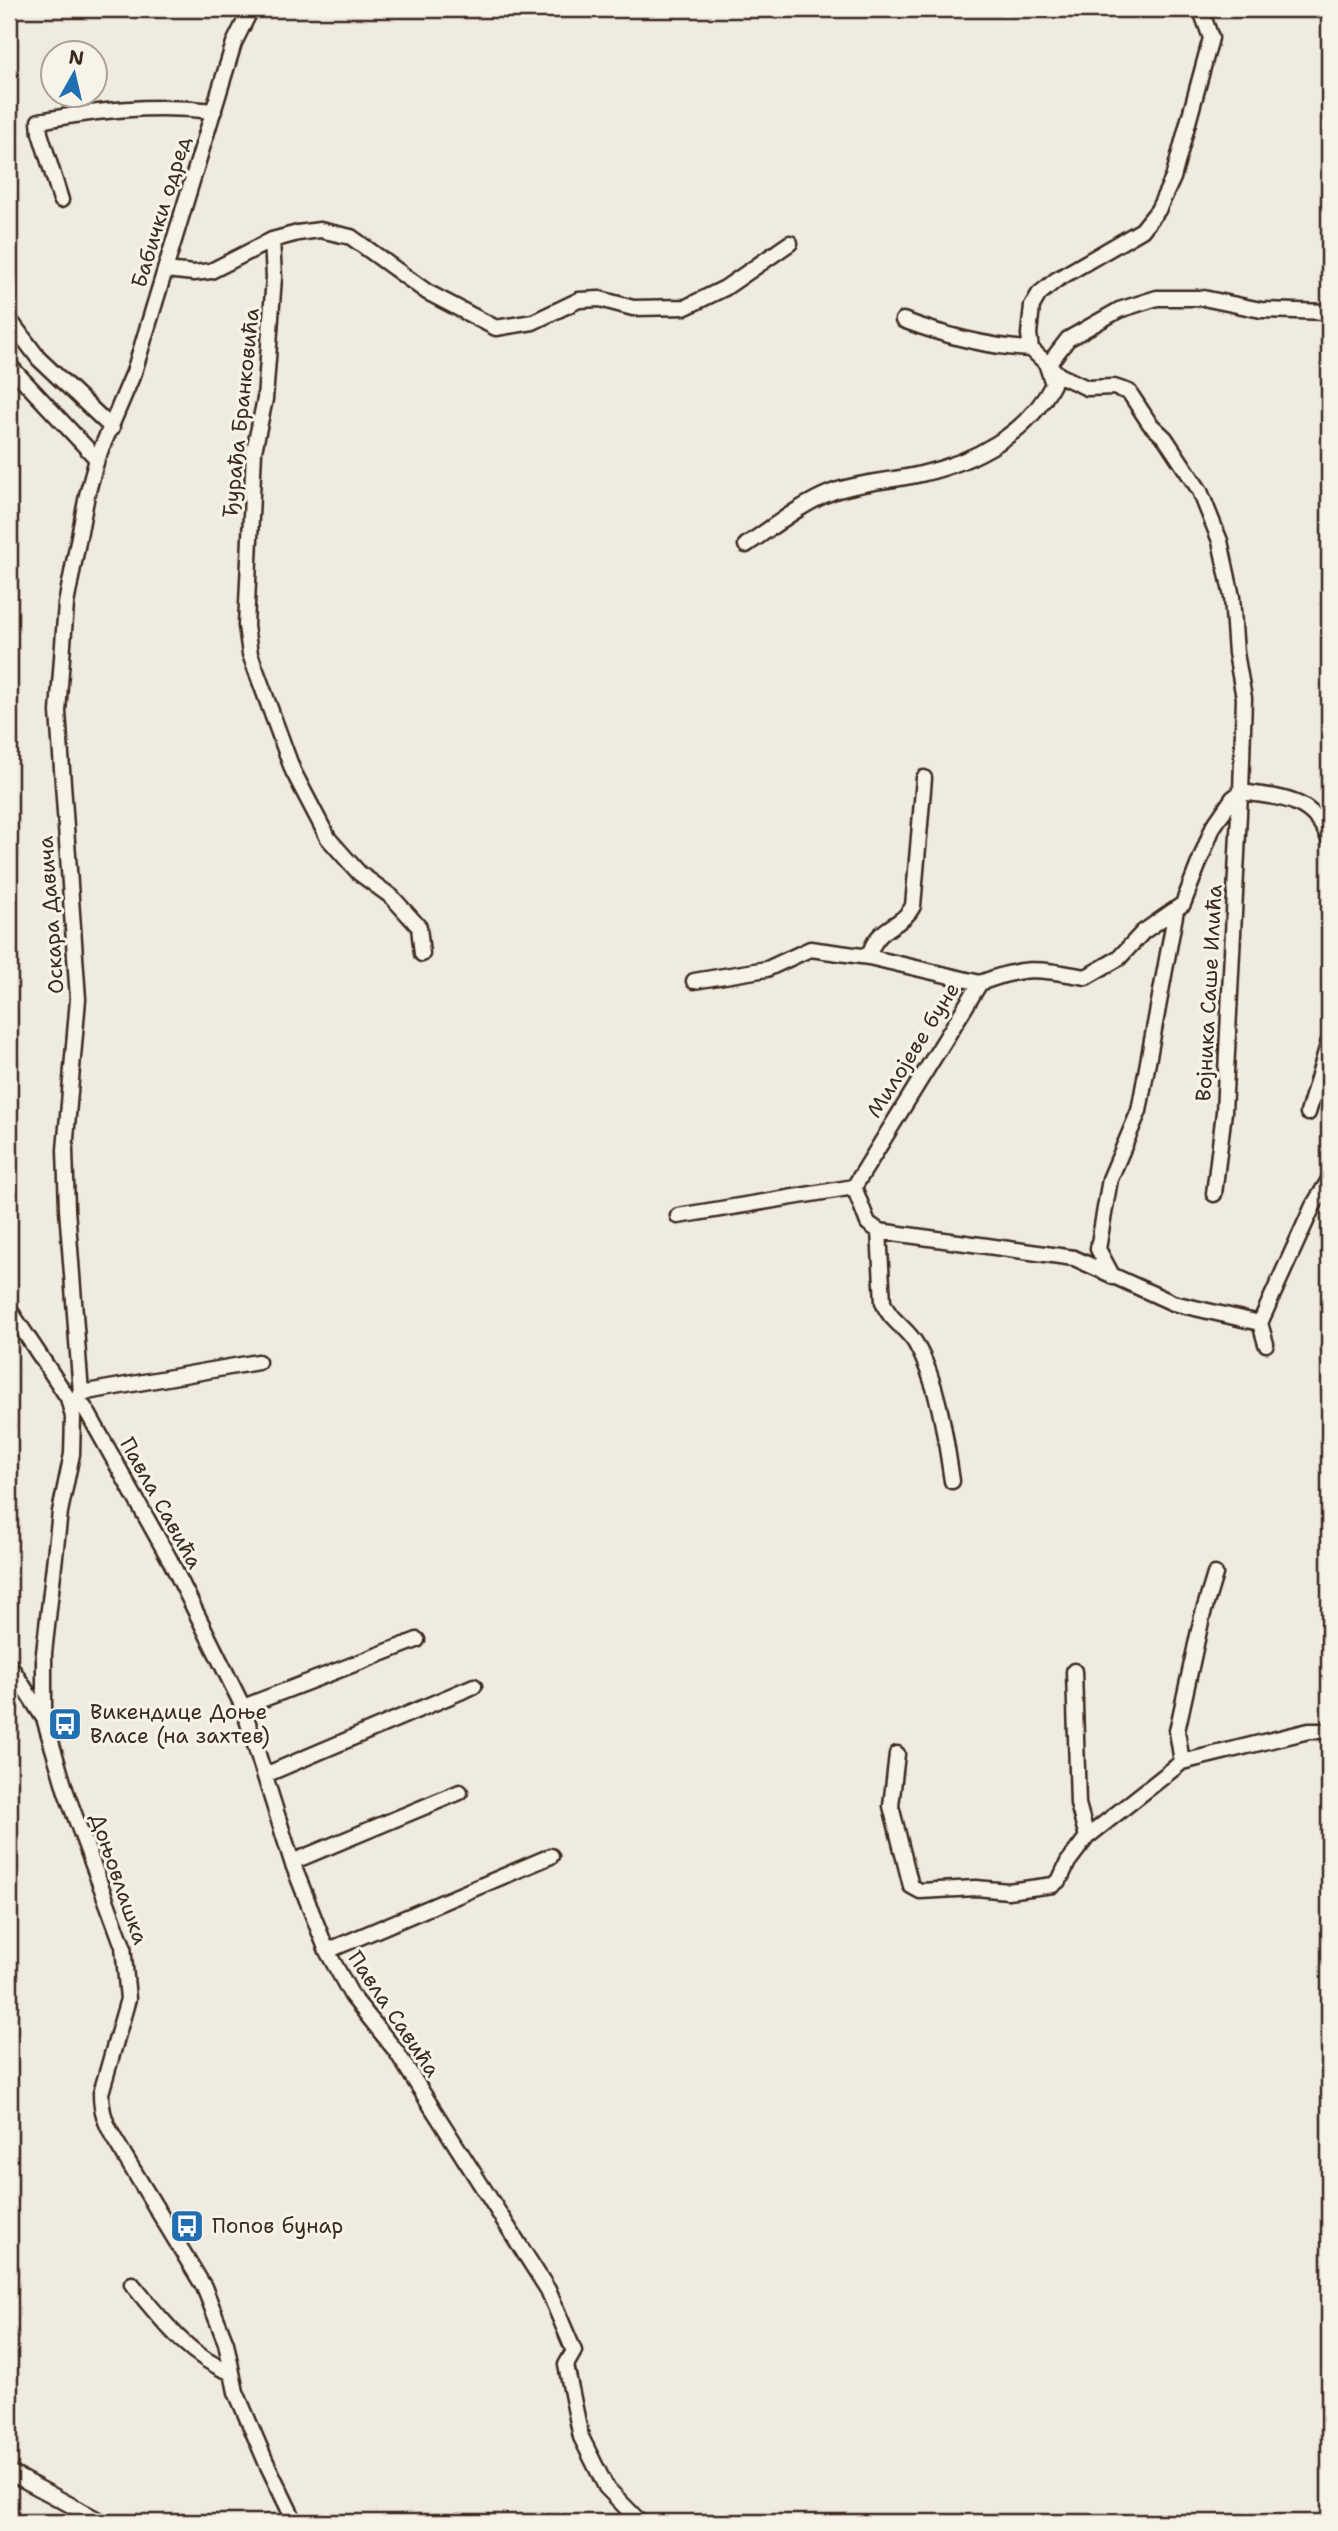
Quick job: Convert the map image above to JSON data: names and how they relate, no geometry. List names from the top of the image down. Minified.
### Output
{"streets":{"street":["Бабички одред","Ђурађа Бранковића","Оскара Давича","Војника Саше Илића","Милојеве буне","Павла Савића","Доњовлашка"]},"crossings":[["Бабички одред","Оскара Давича"],["Оскара Давича","Павла Савића"],["Оскара Давича","Доњовлашка"],["Војника Саше Илића","Милојеве буне"],["Павла Савића","Доњовлашка"]],"places":{"bus stop":["Викендице Доње Власе (на захтев)","Попов бунар"]},"north":"top"}
